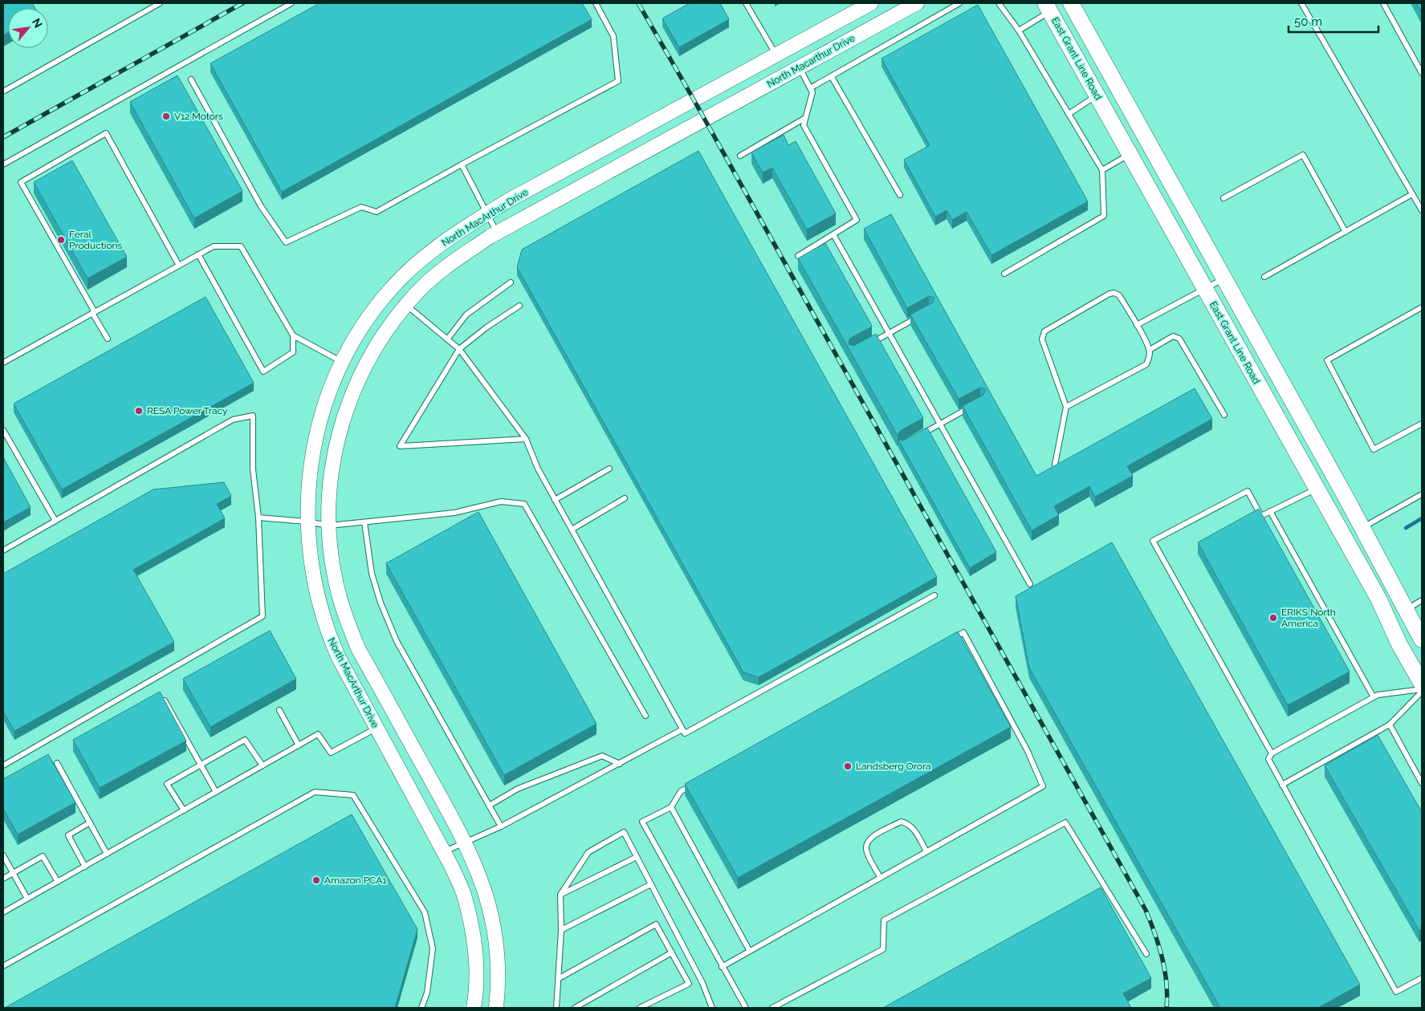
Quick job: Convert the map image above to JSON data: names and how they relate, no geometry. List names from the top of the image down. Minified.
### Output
{"streets":{"main road":["East Grant Line Road","North Macarthur Drive","North MacArthur Drive"]},"crossings":[["North Macarthur Drive","North MacArthur Drive"]],"places":["V12 Motors","Feral Productions","RESA Power Tracy","ERIKS North America","Landsberg Orora","Amazon PCA1"],"scale_bar":"50 m","north":"top right"}
